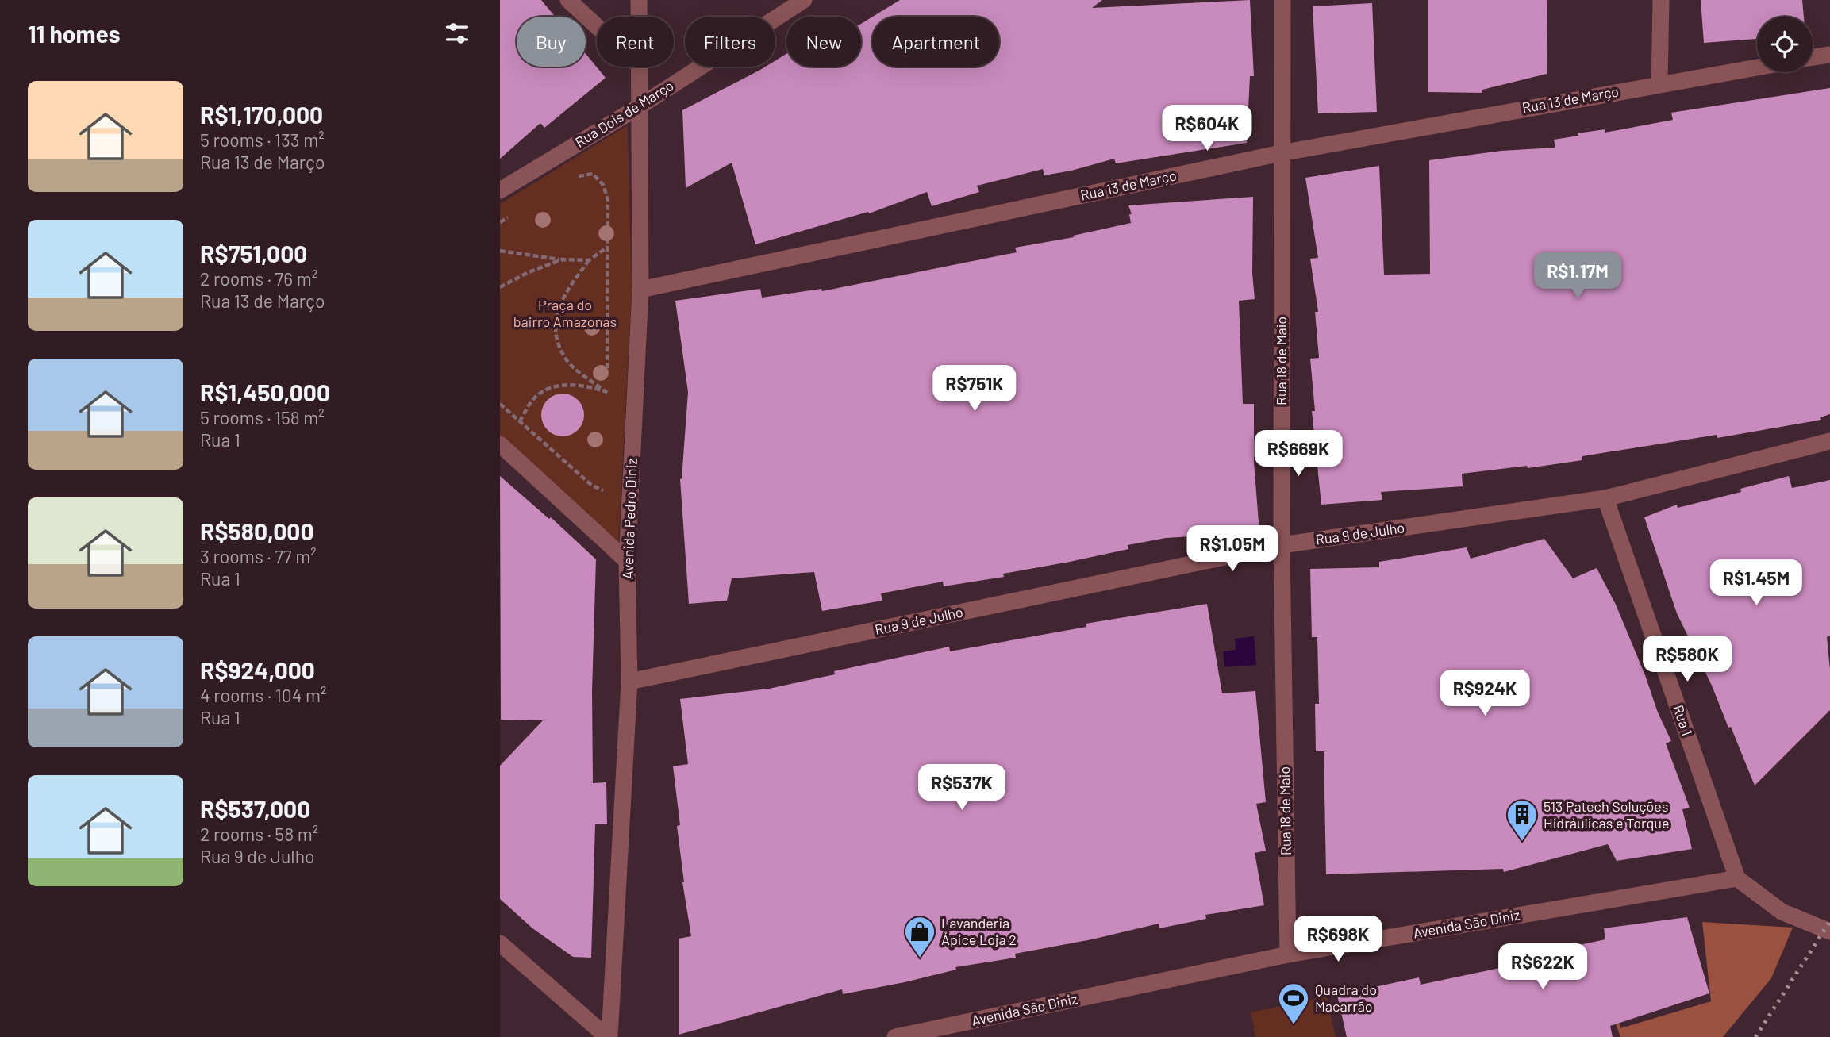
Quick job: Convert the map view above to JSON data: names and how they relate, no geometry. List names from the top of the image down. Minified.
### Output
{"streets":{"street":["Rua 13 de Março","Rua Dois de Março","Rua 18 de Maio","Avenida Pedro Diniz","Rua 9 de Julho","Rua 1","Avenida São Diniz"]},"crossings":[["Rua 13 de Março","Rua 18 de Maio"],["Rua 13 de Março","Avenida Pedro Diniz"],["Rua Dois de Março","Avenida Pedro Diniz"],["Rua 18 de Maio","Rua 9 de Julho"],["Rua 18 de Maio","Avenida São Diniz"],["Avenida Pedro Diniz","Rua 9 de Julho"],["Rua 9 de Julho","Rua 1"],["Rua 1","Avenida São Diniz"]],"parks":["Praça do bairro Amazonas"],"places":{"building":["513 Patech Soluções Hidráulicas e Torque"],"shop":["Lavanderia Ápice Loja 2"],"sports":["Quadra do Macarrão"]},"page":{"heading":"11 homes","chip":["Buy","Rent","Filters","New","Apartment"],"list":[{"name":"R$1,170,000","note":"5 rooms · 133 m² · Rua 13 de Março"},{"name":"R$751,000","note":"2 rooms · 76 m² · Rua 13 de Março"},{"name":"R$1,450,000","note":"5 rooms · 158 m² · Rua 1"},{"name":"R$580,000","note":"3 rooms · 77 m² · Rua 1"},{"name":"R$924,000","note":"4 rooms · 104 m² · Rua 1"},{"name":"R$537,000","note":"2 rooms · 58 m² · Rua 9 de Julho"}],"price":["R$604K","R$1.17M","R$751K","R$669K","R$1.05M","R$1.45M","R$580K","R$924K","R$537K","R$698K","R$622K"]}}
